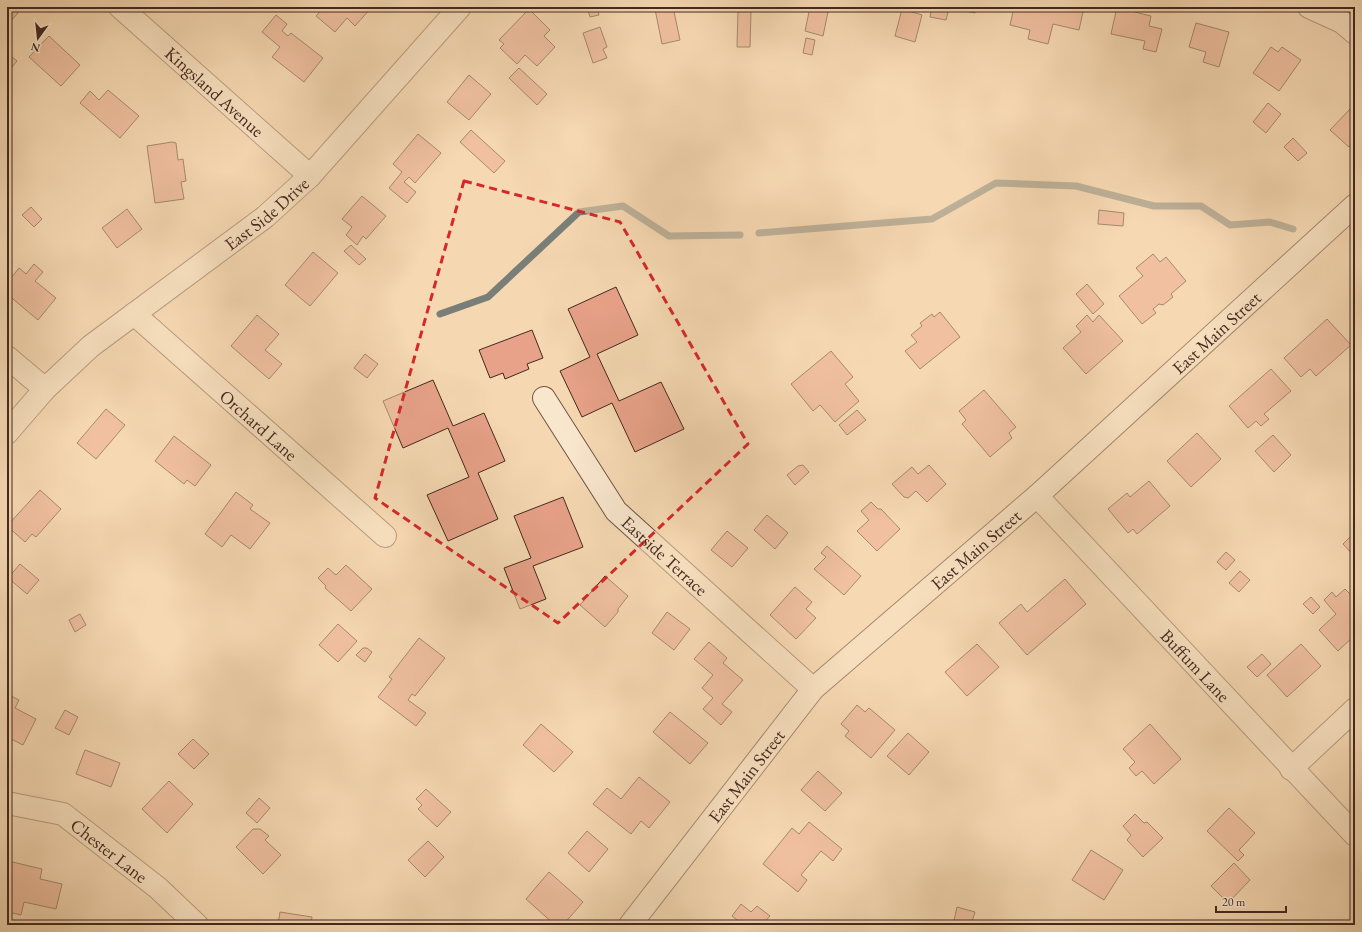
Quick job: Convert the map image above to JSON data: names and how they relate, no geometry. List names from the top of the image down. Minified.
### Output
{"streets":{"street":["Kingsland Avenue","East Side Drive","East Main Street","Orchard Lane","Eastside Terrace","Buffum Lane","Chester Lane"]},"crossings":[["Kingsland Avenue","East Side Drive"],["East Side Drive","Orchard Lane"],["East Main Street","Eastside Terrace"],["East Main Street","Buffum Lane"]],"scale_bar":"20 m","north":"bottom"}
